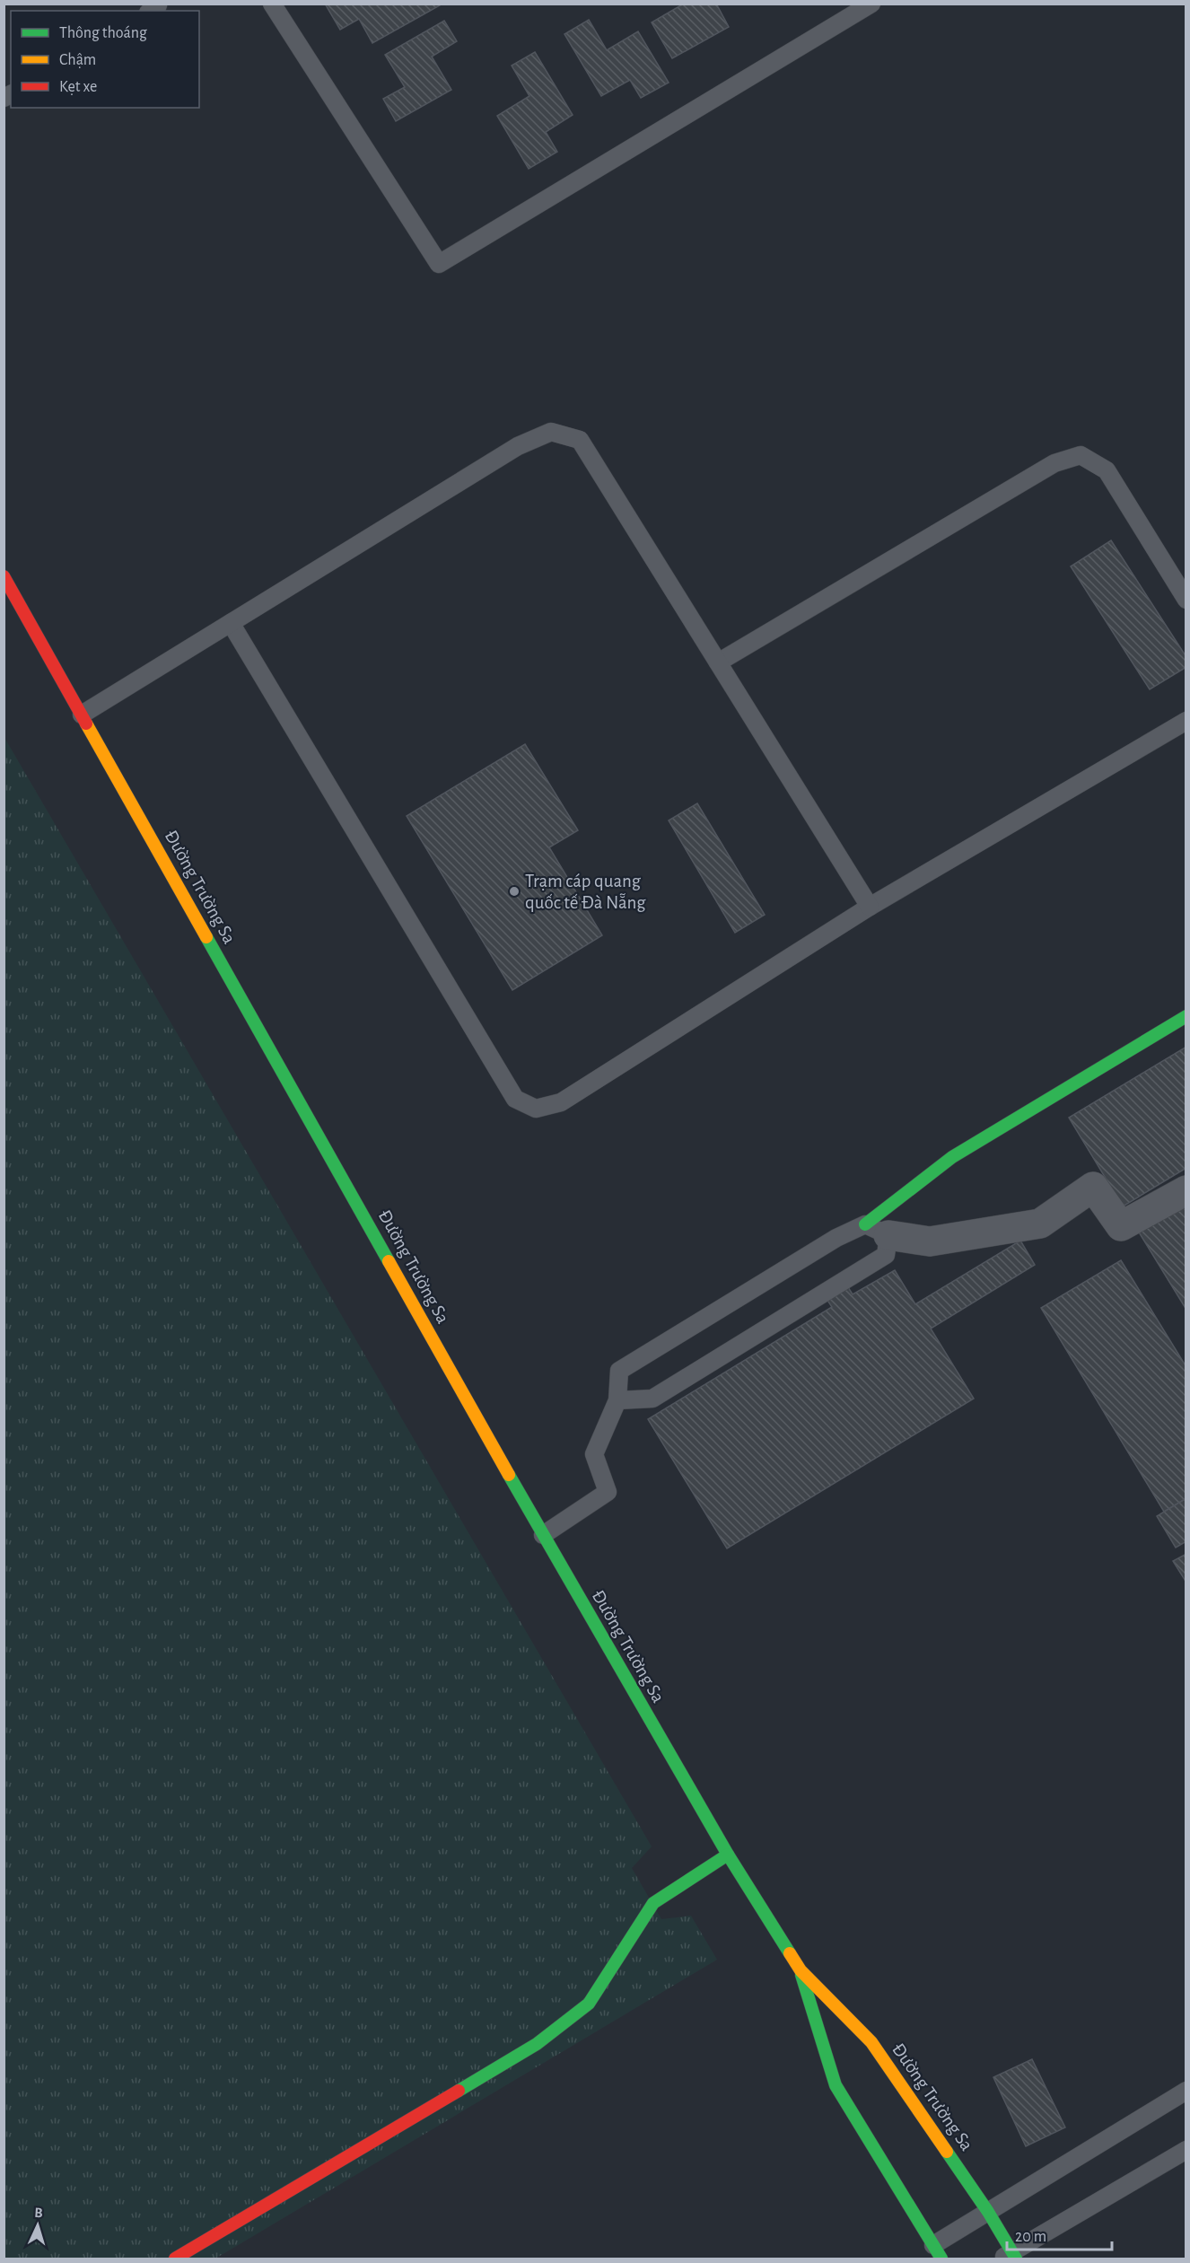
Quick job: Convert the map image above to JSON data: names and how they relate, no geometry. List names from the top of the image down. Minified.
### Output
{"streets":{"main road":["Đường Trường Sa"]},"places":["Trạm cáp quang quốc tế Đà Nẵng"],"legend":["Thông thoáng","Chậm","Kẹt xe"],"scale_bar":"20 m","north":"top"}
